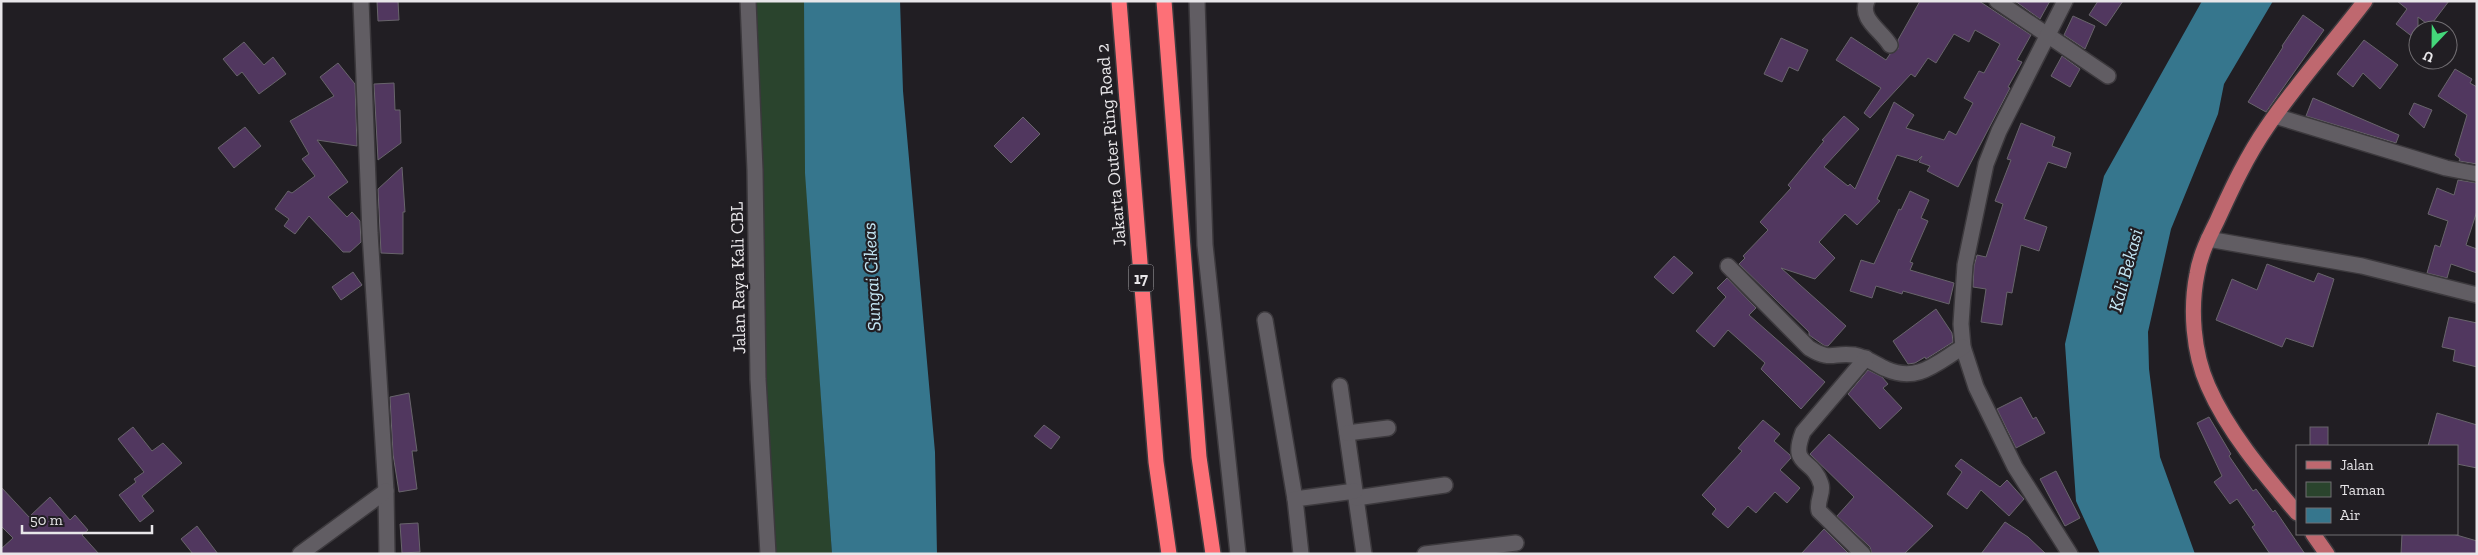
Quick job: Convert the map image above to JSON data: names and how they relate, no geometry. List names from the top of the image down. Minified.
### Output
{"streets":{"highway":["Jakarta Outer Ring Road 2","17"],"street":["Jalan Raya Kali CBL"]},"water":["Kali Bekasi","Sungai Cikeas"],"legend":["Jalan","Taman","Air"],"scale_bar":"50 m","north":"bottom"}
